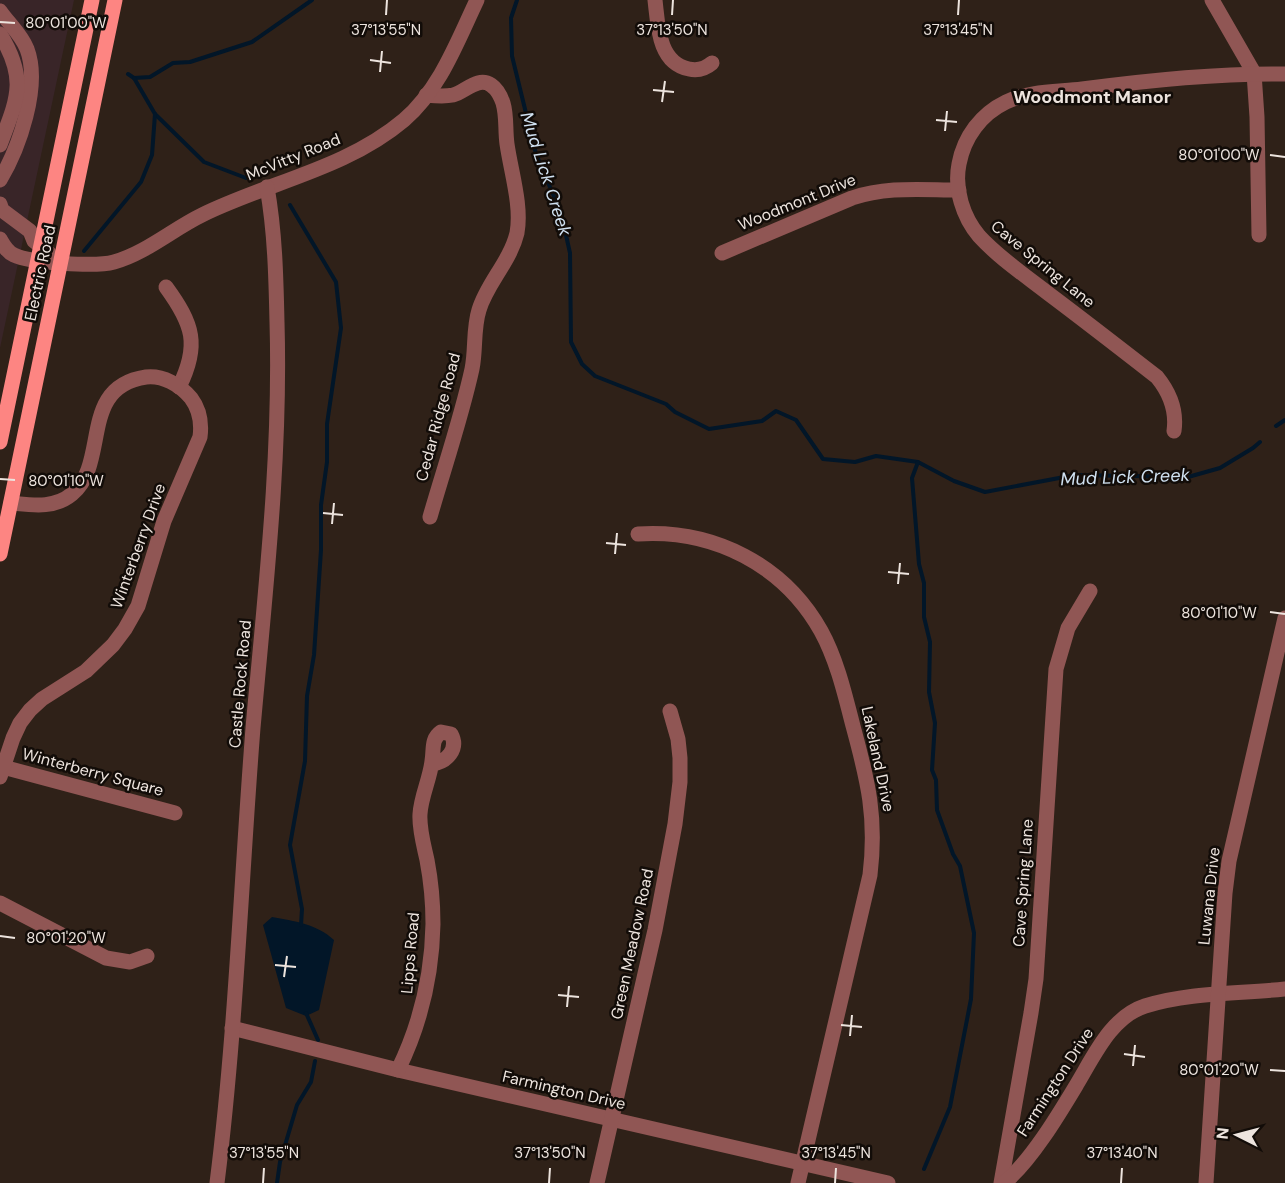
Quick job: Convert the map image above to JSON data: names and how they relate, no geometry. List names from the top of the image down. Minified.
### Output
{"streets":{"main road":["Electric Road"],"street":["McVitty Road","Woodmont Drive","Cave Spring Lane","Cedar Ridge Road","Winterberry Drive","Castle Rock Road","Lakeland Drive","Winterberry Square","Luwana Drive","Green Meadow Road","Lipps Road","Farmington Drive"]},"crossings":[["McVitty Road","Electric Road"],["McVitty Road","Cedar Ridge Road"],["McVitty Road","Castle Rock Road"],["Woodmont Drive","Cave Spring Lane"],["Cave Spring Lane","Farmington Drive"],["Winterberry Drive","Winterberry Square"],["Castle Rock Road","Farmington Drive"],["Lakeland Drive","Farmington Drive"],["Luwana Drive","Farmington Drive"],["Green Meadow Road","Farmington Drive"],["Lipps Road","Farmington Drive"]],"districts":["Woodmont Manor"],"water":["Mud Lick Creek"],"north":"left","coordinates":["80°01'00\"W","37°13'55\"N","37°13'50\"N","37°13'45\"N","80°01'10\"W","80°01'20\"W","37°13'40\"N"]}
